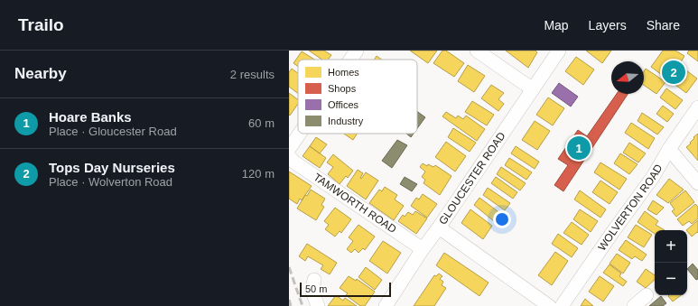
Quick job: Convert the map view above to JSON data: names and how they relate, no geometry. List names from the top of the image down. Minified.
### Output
{"streets":{"street":["GLOUCESTER ROAD","TAMWORTH ROAD","WOLVERTON ROAD"]},"crossings":[["GLOUCESTER ROAD","TAMWORTH ROAD"]],"legend":["Homes","Shops","Offices","Industry"],"scale_bar":"50 m","north":"left","page":{"header":"Trailo","nav":["Map","Layers","Share"],"heading":["Nearby","2 results"],"pins":["2","1"],"list":[{"mark":"1","name":"Hoare Banks","note":"Place · Gloucester Road","value":"60 m"},{"mark":"2","name":"Tops Day Nurseries","note":"Place · Wolverton Road","value":"120 m"}],"map_buttons":["+","−"],"scale":"50 m"}}
